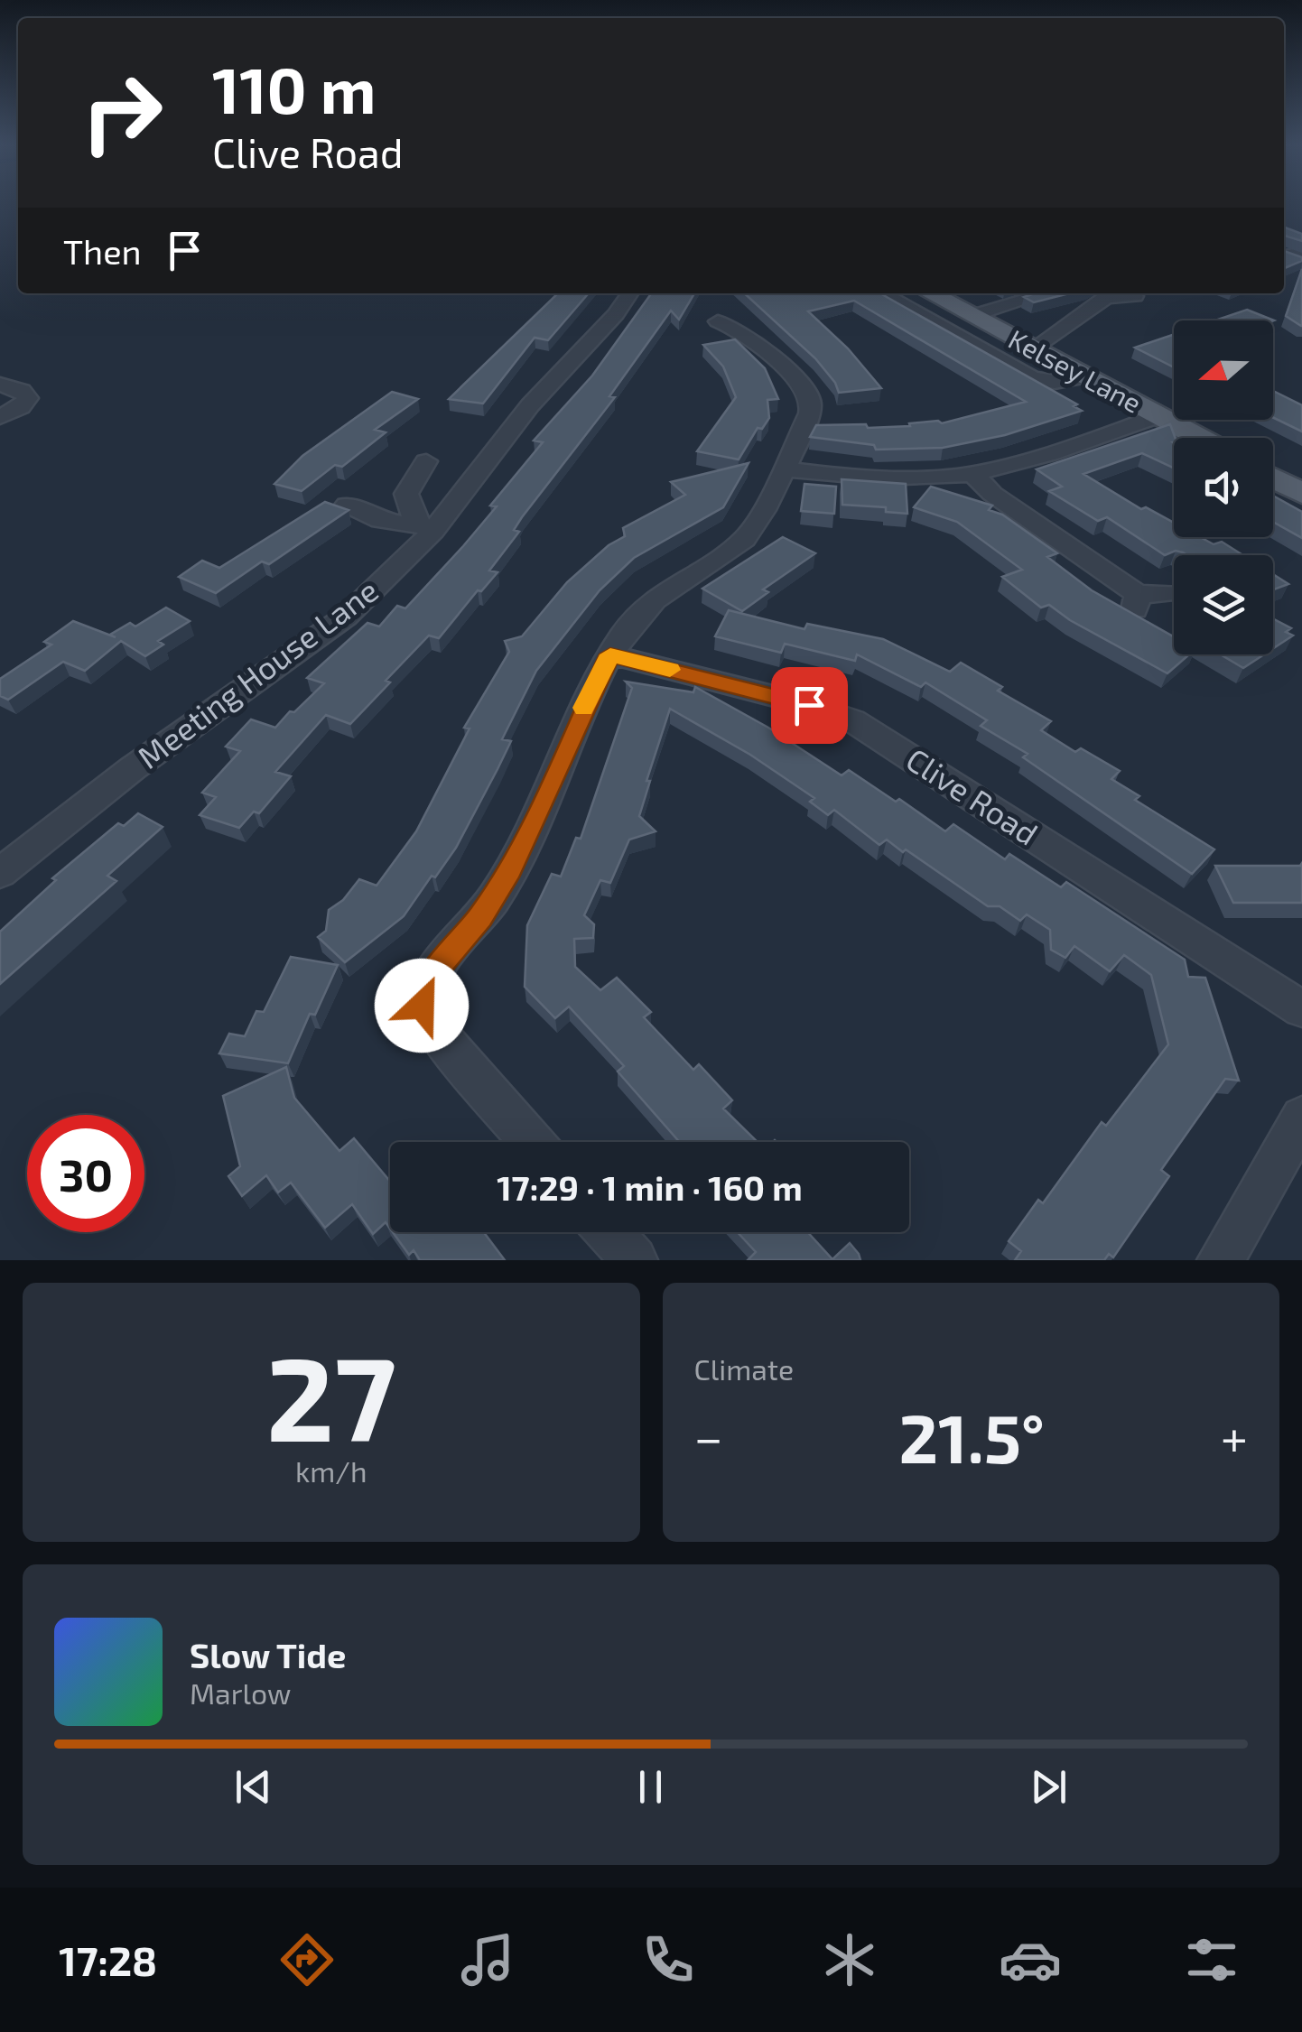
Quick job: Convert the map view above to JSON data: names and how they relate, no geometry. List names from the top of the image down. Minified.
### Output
{"streets":{"main road":["Kelsey Lane"],"street":["Meeting House Lane","Clive Road"]},"north":"left","page":{"turn":["110 m","Clive Road"],"then":"Then","limit":"30","trip":"17:29 · 1 min · 160 m","tile":[["27","km/h"],"Climate"],"heat":["−","21.5°","+"],"song":["Slow Tide","Marlow"],"tabs":"17:28"}}
